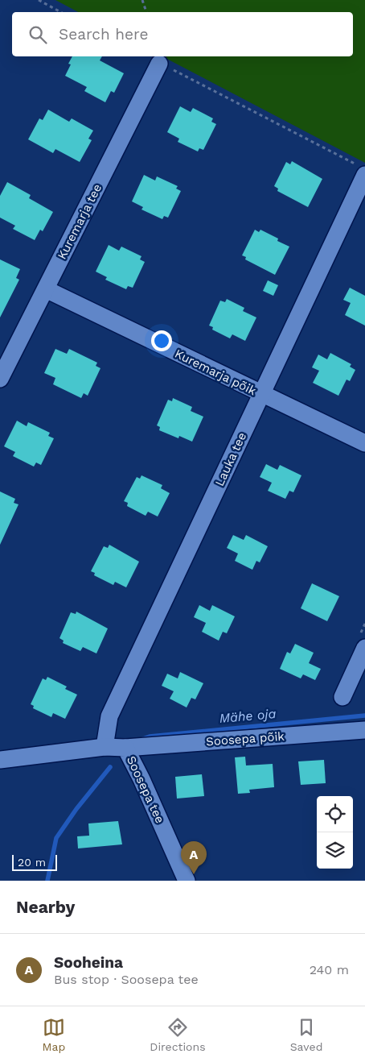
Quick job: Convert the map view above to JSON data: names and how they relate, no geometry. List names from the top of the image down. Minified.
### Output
{"streets":{"street":["Kuremarja tee","Kuremarja põik","Lauka tee","Soosepa põik","Soosepa tee"]},"crossings":[["Kuremarja tee","Kuremarja põik"],["Kuremarja põik","Lauka tee"],["Lauka tee","Soosepa tee"],["Soosepa põik","Soosepa tee"]],"water":["Mähe oja"],"scale_bar":"20 m","page":{"search":"Search here","pins":"A","scale":"20 m","heading":"Nearby","list":[{"mark":"A","name":"Sooheina","note":"Bus stop · Soosepa tee","value":"240 m"}],"nav":["Map","Directions","Saved"]}}
